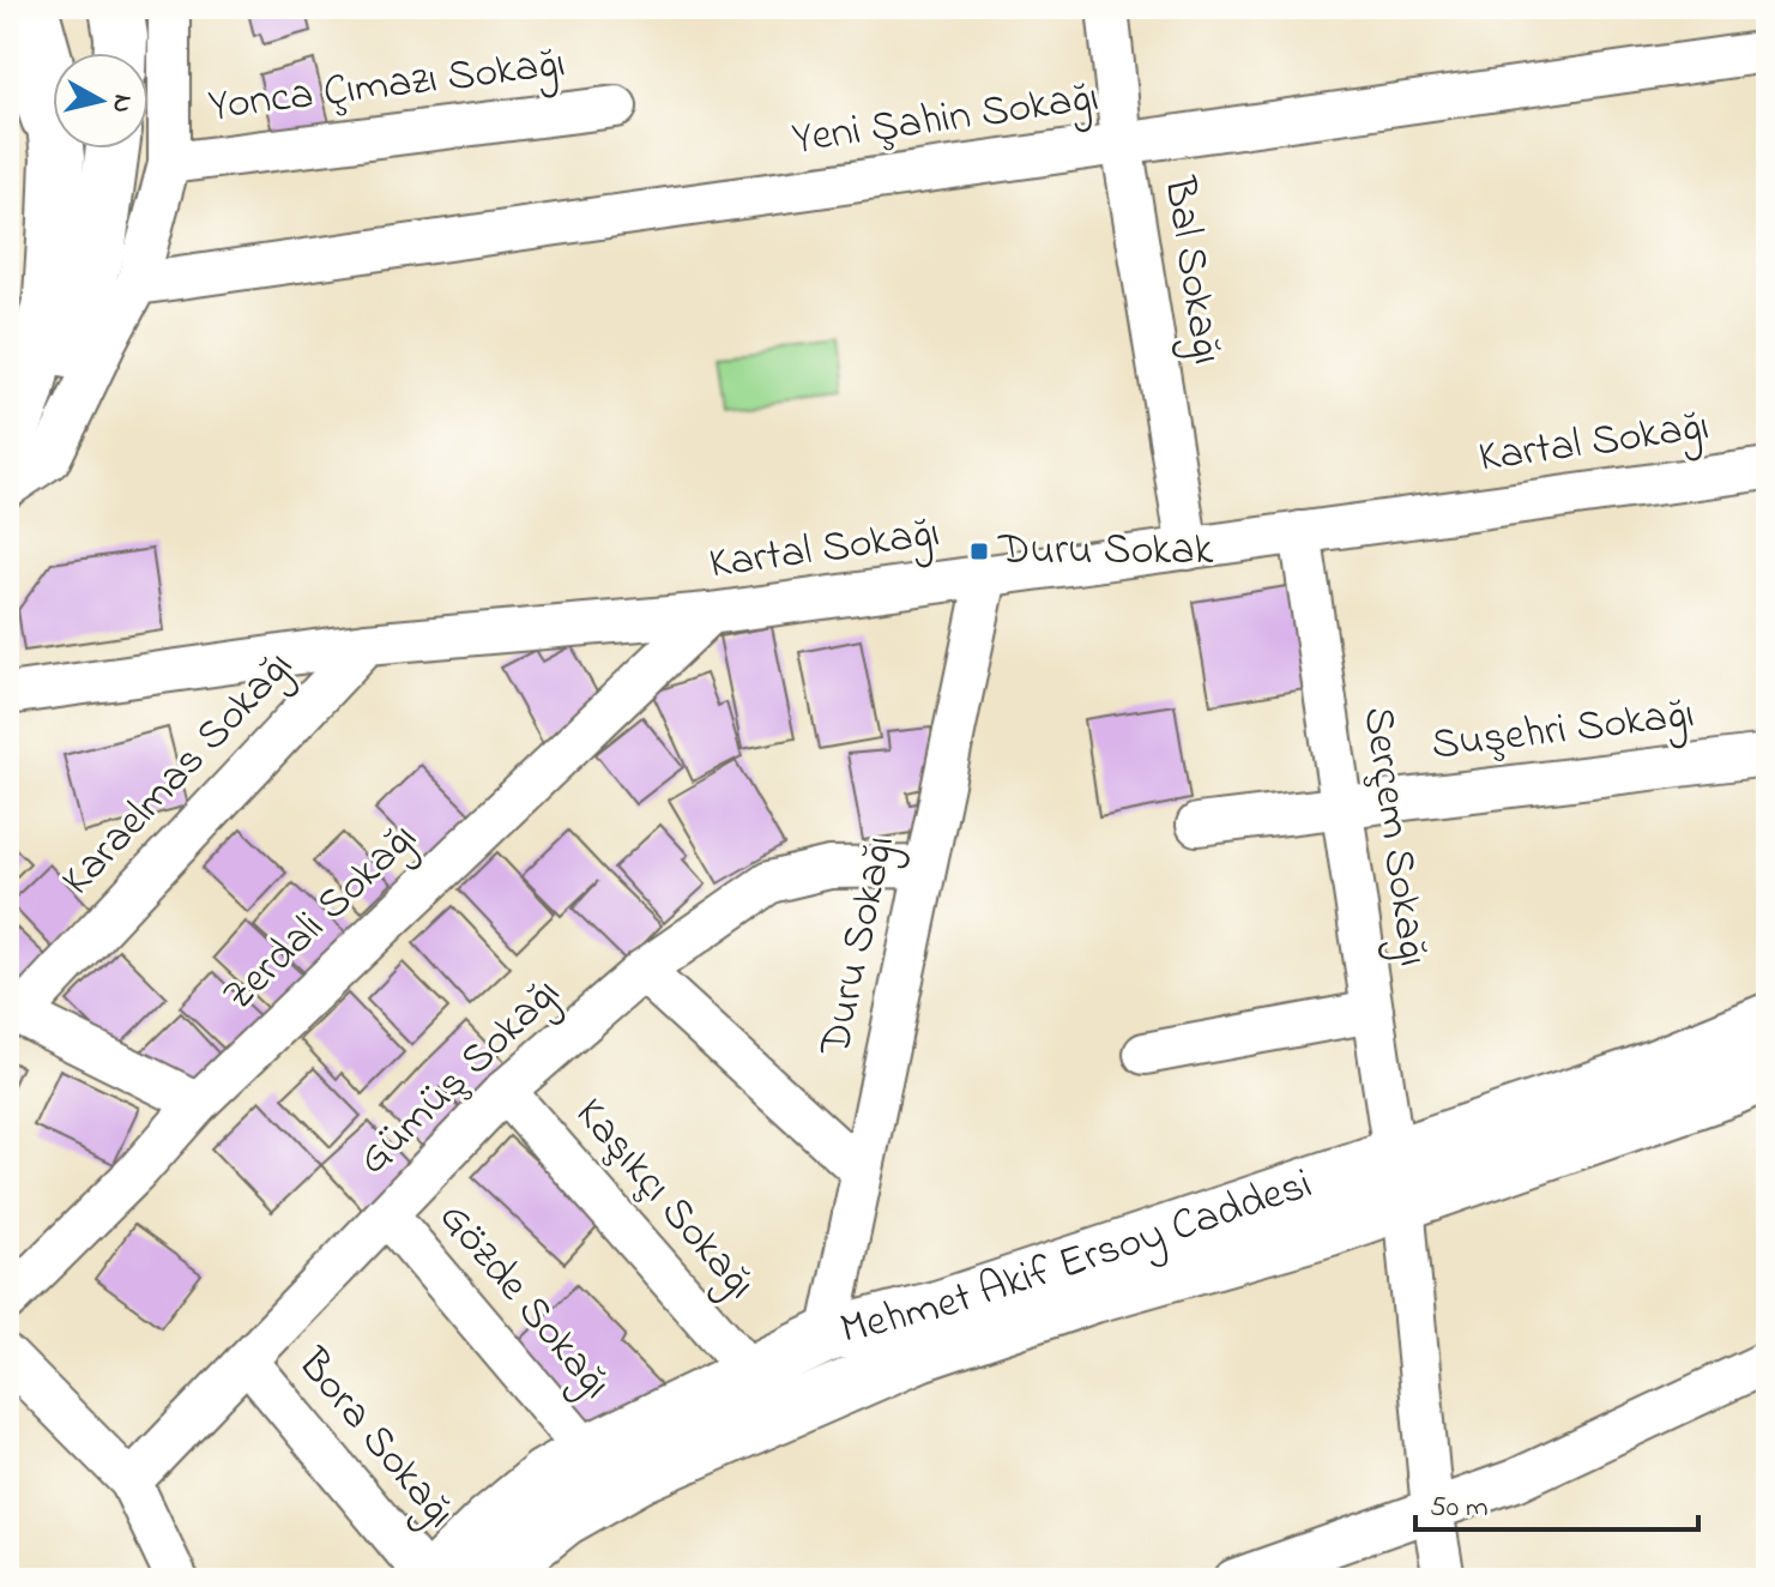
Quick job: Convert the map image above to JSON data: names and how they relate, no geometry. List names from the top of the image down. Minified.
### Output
{"streets":{"main road":["Mehmet Akif Ersoy Caddesi"],"street":["Yonca Çımazı Sokağı","Yeni Şahin Sokağı","Bal Sokağı","Kartal Sokağı","Suşehri Sokağı","Karaelmas Sokağı","Serçem Sokağı","Zerdali Sokağı","Duru Sokağı","Gümüş Sokağı","Kaşıkçı Sokağı","Gözde Sokağı","Bora Sokağı"]},"crossings":[["Yeni Şahin Sokağı","Bal Sokağı"],["Bal Sokağı","Kartal Sokağı"],["Kartal Sokağı","Karaelmas Sokağı"],["Kartal Sokağı","Serçem Sokağı"],["Kartal Sokağı","Zerdali Sokağı"],["Kartal Sokağı","Duru Sokağı"],["Suşehri Sokağı","Serçem Sokağı"],["Serçem Sokağı","Mehmet Akif Ersoy Caddesi"],["Duru Sokağı","Gümüş Sokağı"],["Duru Sokağı","Mehmet Akif Ersoy Caddesi"],["Gümüş Sokağı","Kaşıkçı Sokağı"],["Gümüş Sokağı","Gözde Sokağı"],["Gümüş Sokağı","Bora Sokağı"],["Kaşıkçı Sokağı","Mehmet Akif Ersoy Caddesi"],["Mehmet Akif Ersoy Caddesi","Gözde Sokağı"],["Mehmet Akif Ersoy Caddesi","Bora Sokağı"]],"places":{"transit":["Duru Sokak"]},"scale_bar":"50 m","north":"right"}
